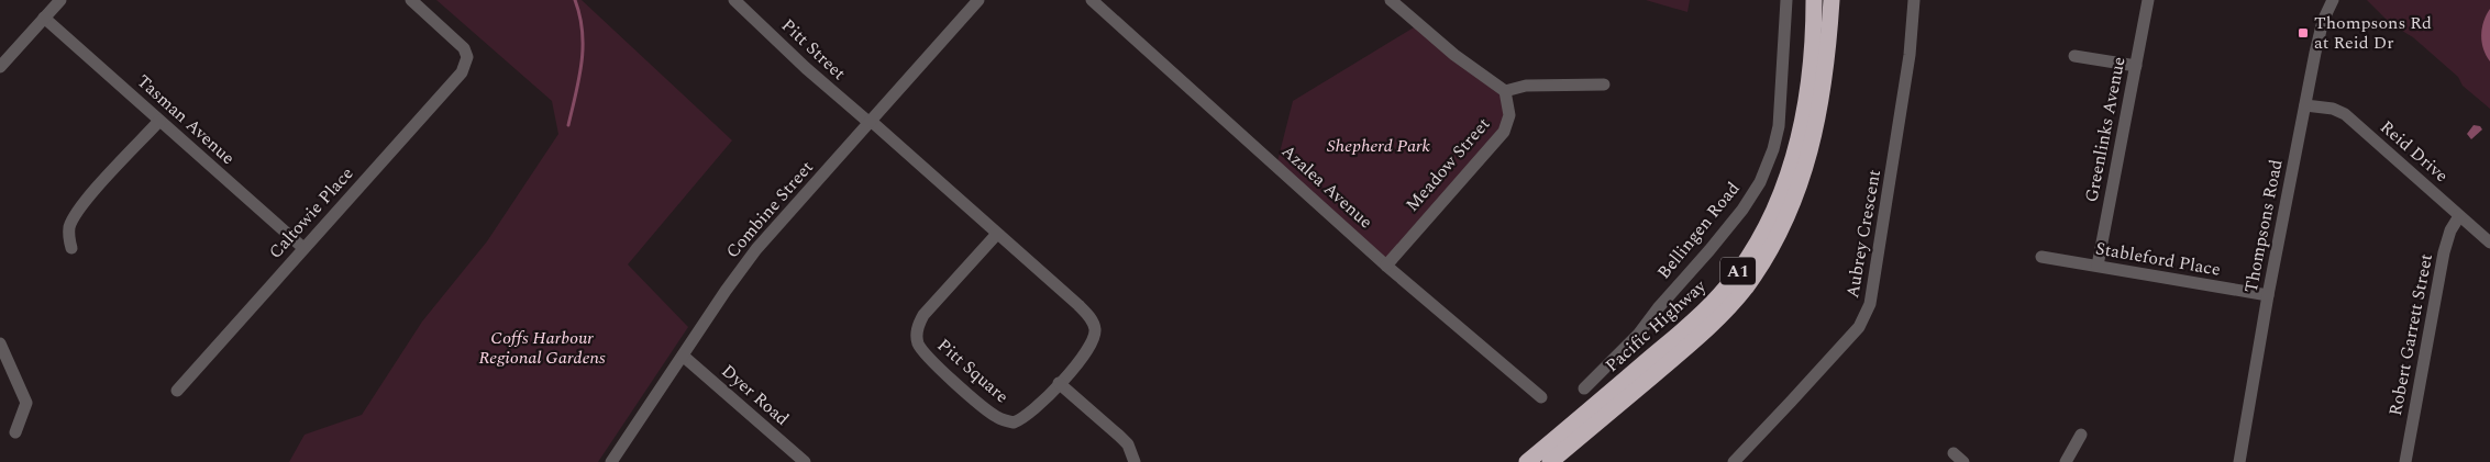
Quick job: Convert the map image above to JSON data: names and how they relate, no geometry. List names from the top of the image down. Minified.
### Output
{"streets":{"highway":["A1","Pacific Highway"],"street":["Pitt Street","Tasman Avenue","Greenlinks Avenue","Reid Drive","Meadow Street","Azalea Avenue","Combine Street","Caltowie Place","Thompsons Road","Bellingen Road","Aubrey Crescent","Stableford Place","Robert Garrett Street","Pitt Square","Dyer Road"]},"crossings":[["Pitt Street","Combine Street"],["Pitt Street","Pitt Square"],["Tasman Avenue","Caltowie Place"],["Greenlinks Avenue","Stableford Place"],["Reid Drive","Thompsons Road"],["Reid Drive","Robert Garrett Street"],["Meadow Street","Azalea Avenue"],["Combine Street","Pitt Square"],["Combine Street","Dyer Road"],["Thompsons Road","Stableford Place"]],"parks":["Shepherd Park","Coffs Harbour Regional Gardens"],"places":{"transit":["Thompsons Rd at Reid Dr"]}}
